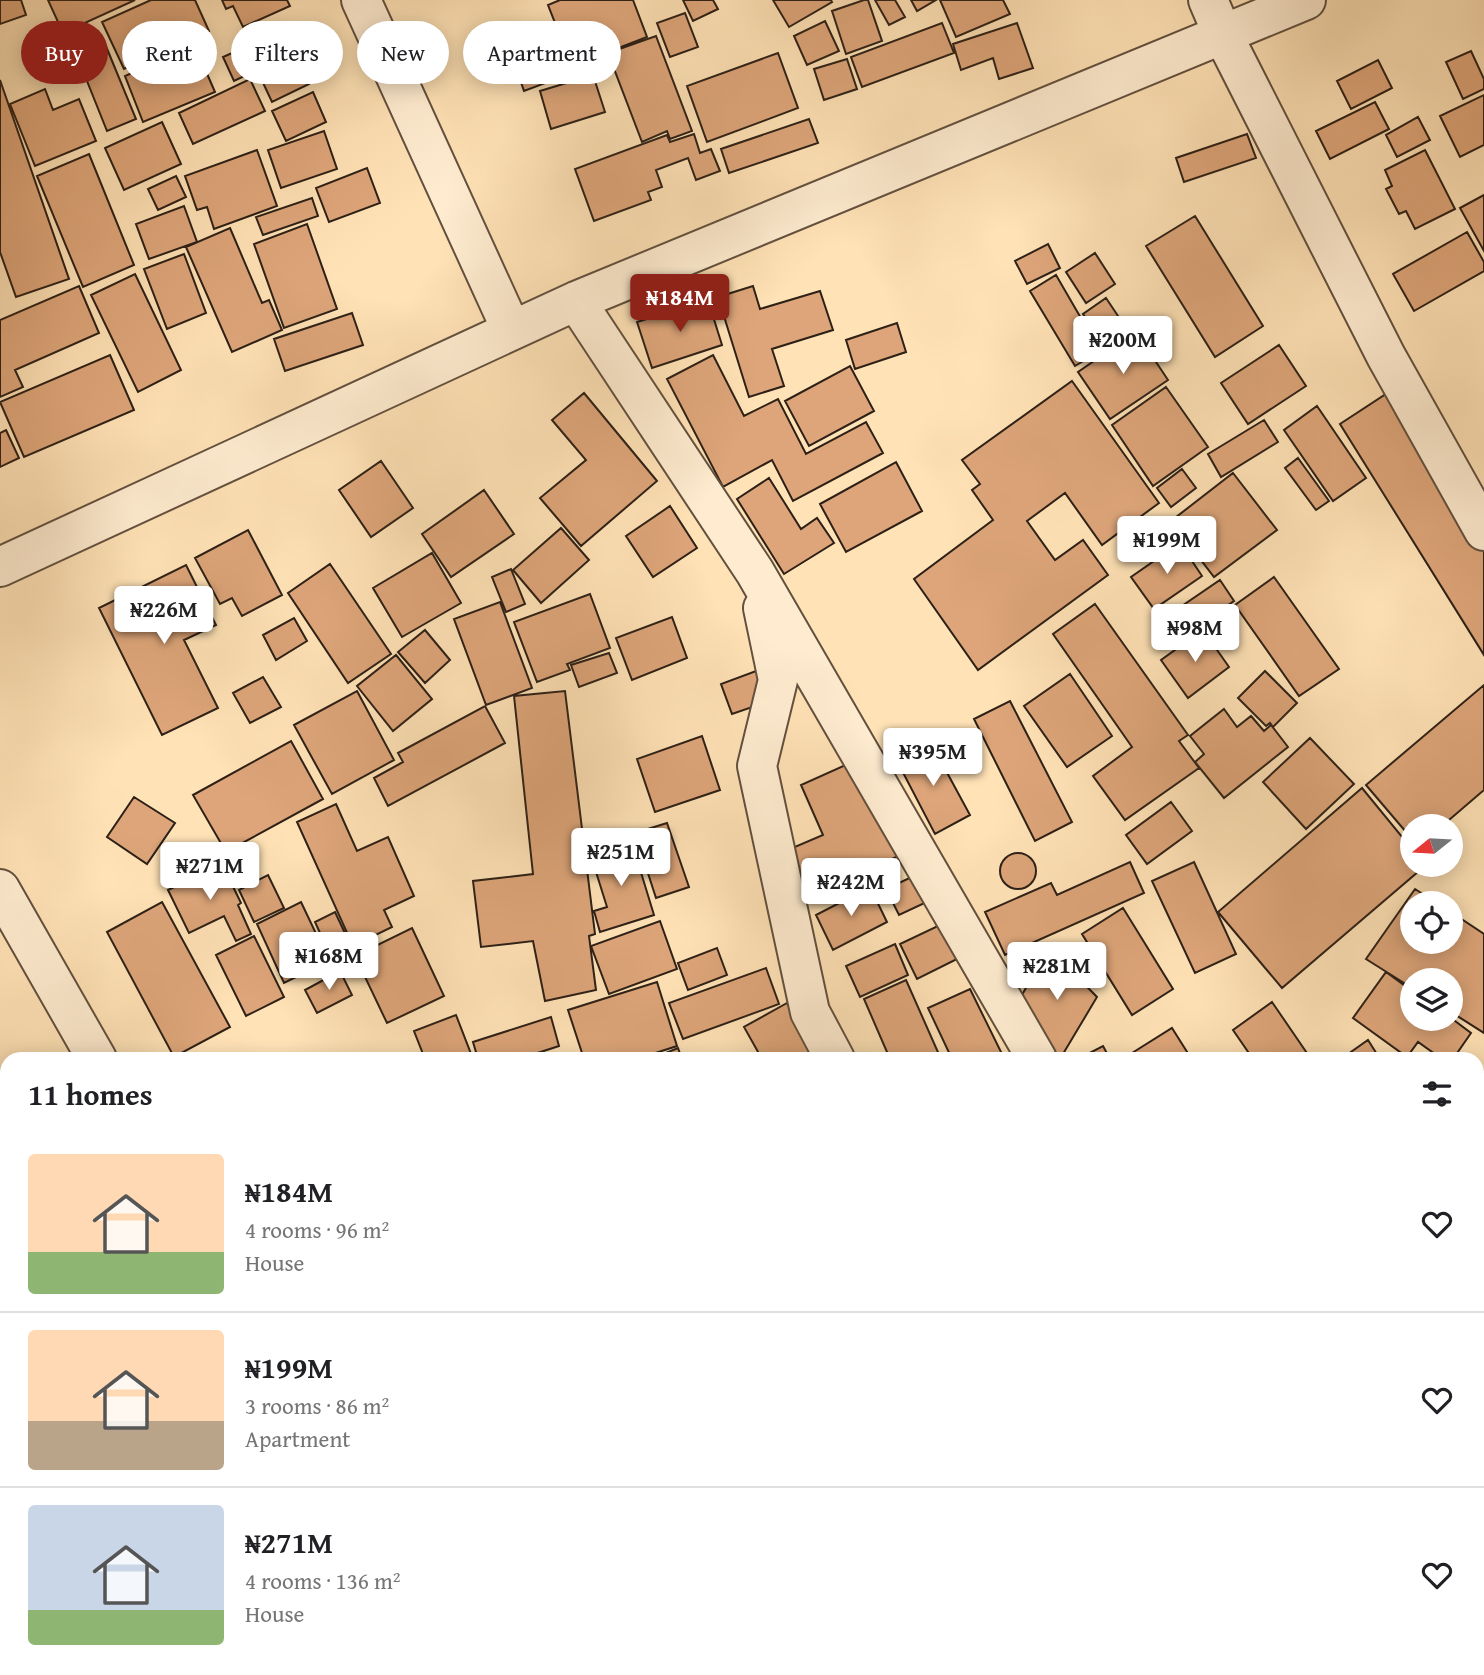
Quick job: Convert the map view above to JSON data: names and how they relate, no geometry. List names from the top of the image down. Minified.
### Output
{"north":"left","page":{"chip":["Buy","Rent","Filters","New","Apartment"],"price":["₦184M","₦200M","₦199M","₦226M","₦98M","₦395M","₦251M","₦271M","₦242M","₦168M","₦281M"],"heading":"11 homes","list":[{"name":"₦184M","note":"4 rooms · 96 m² · House"},{"name":"₦199M","note":"3 rooms · 86 m² · Apartment"},{"name":"₦271M","note":"4 rooms · 136 m² · House"}]}}
